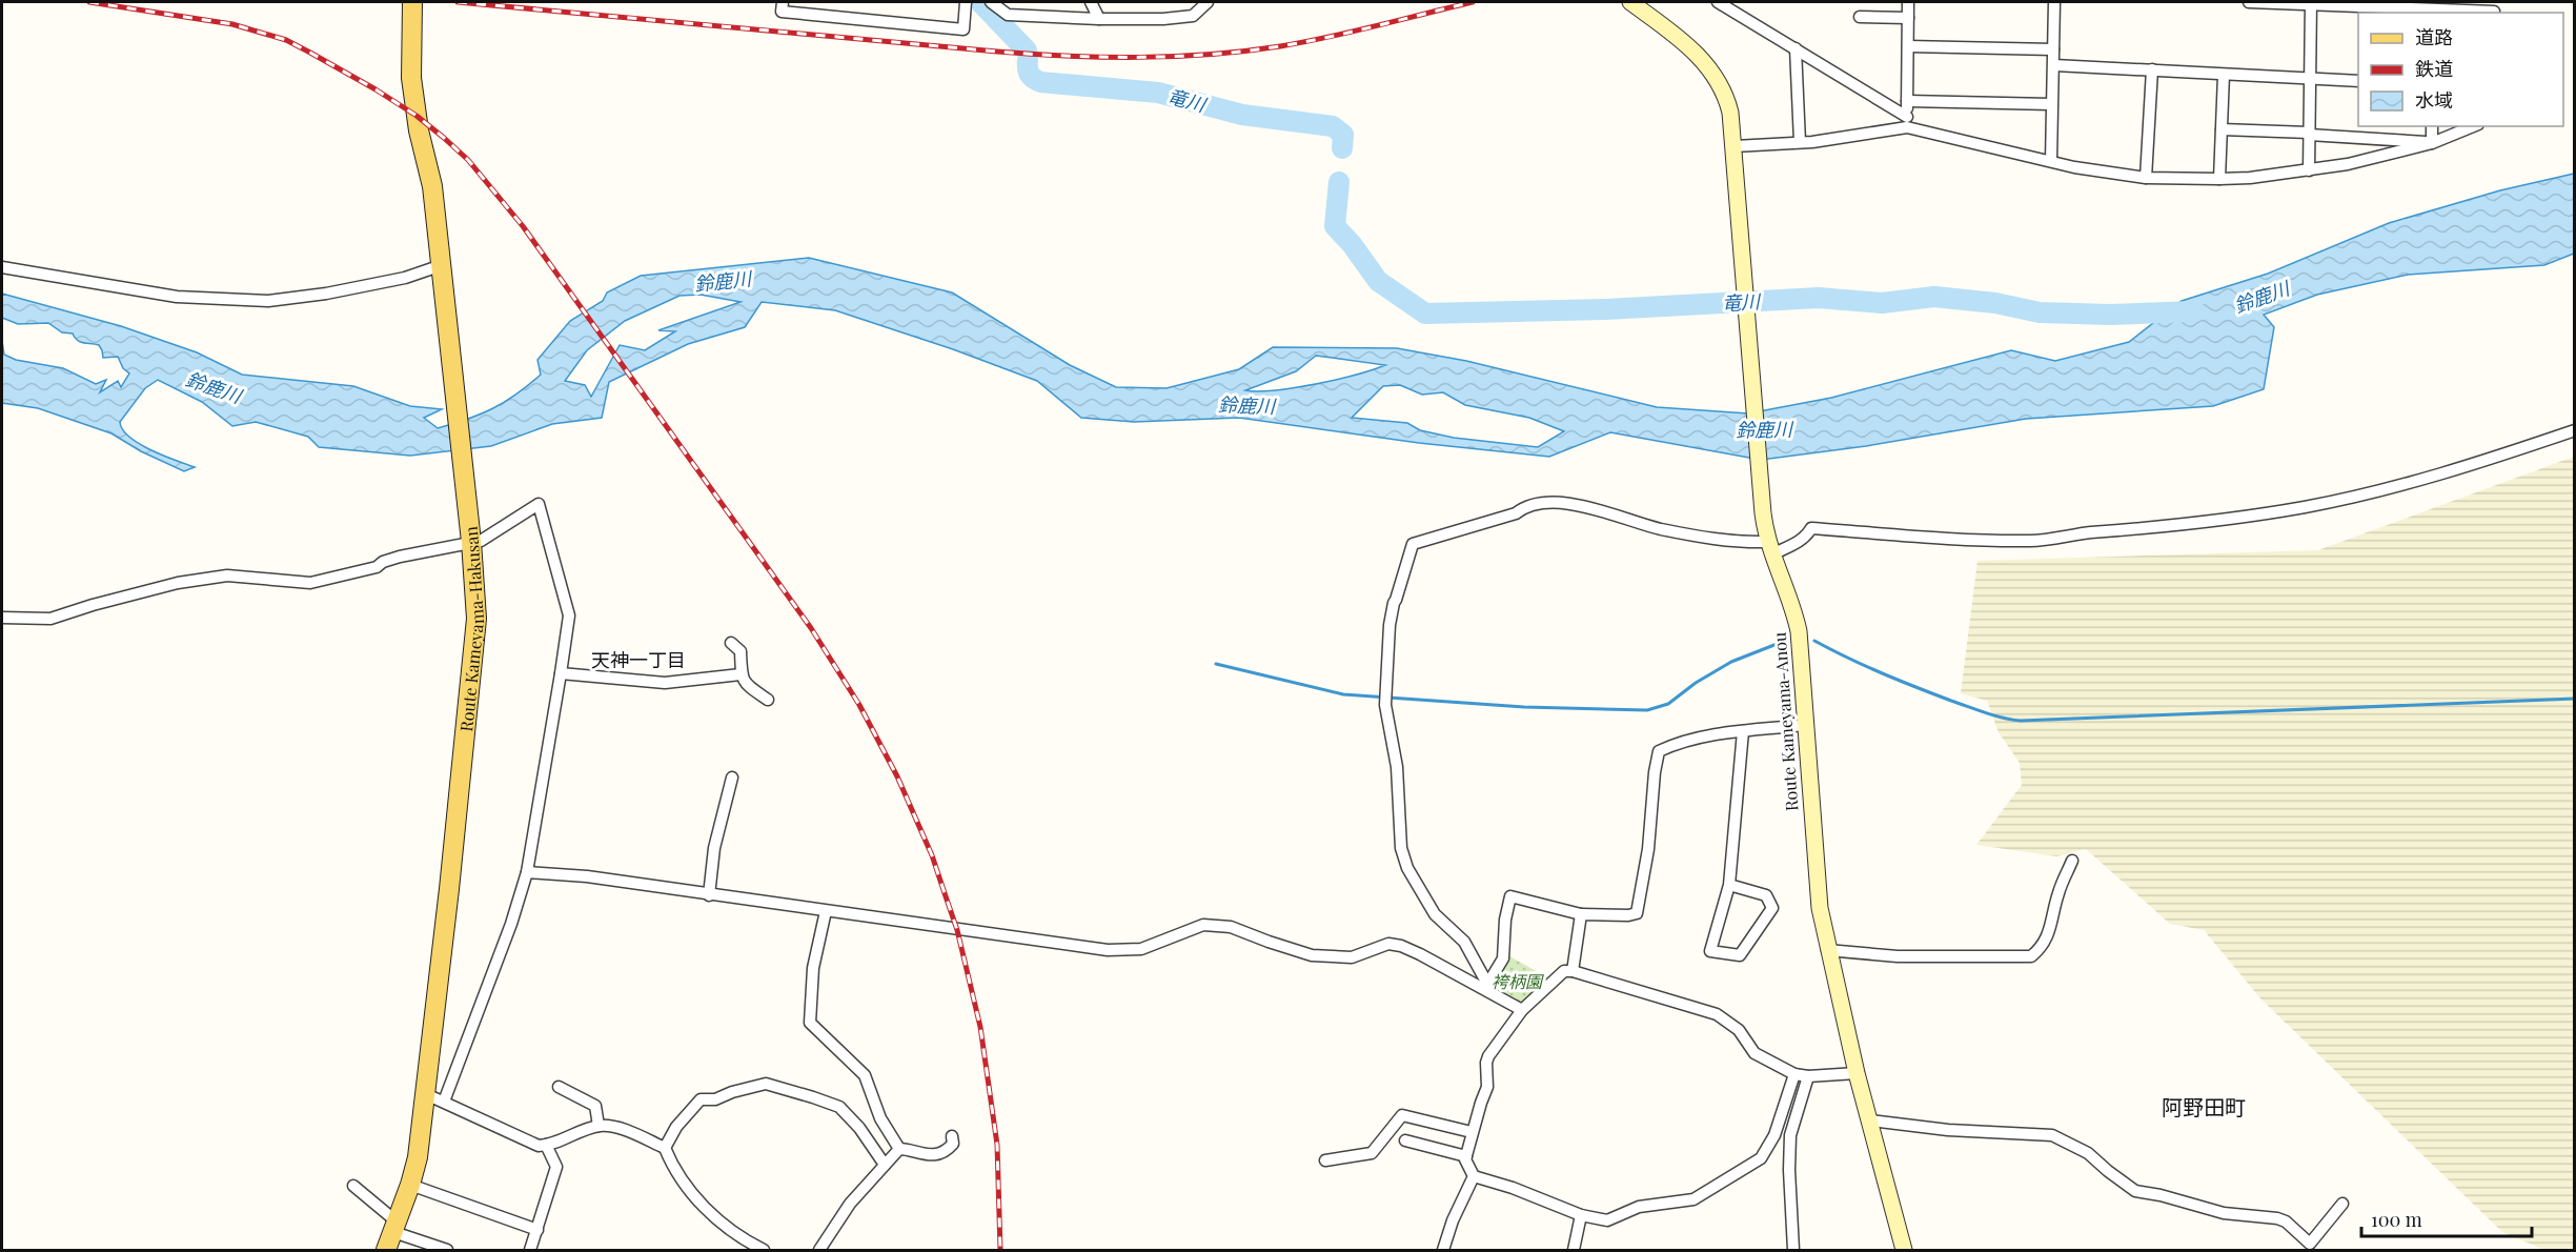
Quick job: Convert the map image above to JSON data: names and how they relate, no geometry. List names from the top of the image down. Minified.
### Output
{"streets":{"main road":["Route Kameyama-Hakusan","Route Kameyama-Anou"]},"districts":["天神一丁目","阿野田町"],"water":["竜川","鈴鹿川"],"parks":["袴柄園"],"legend":["道路","鉄道","水域"],"scale_bar":"100 m"}
